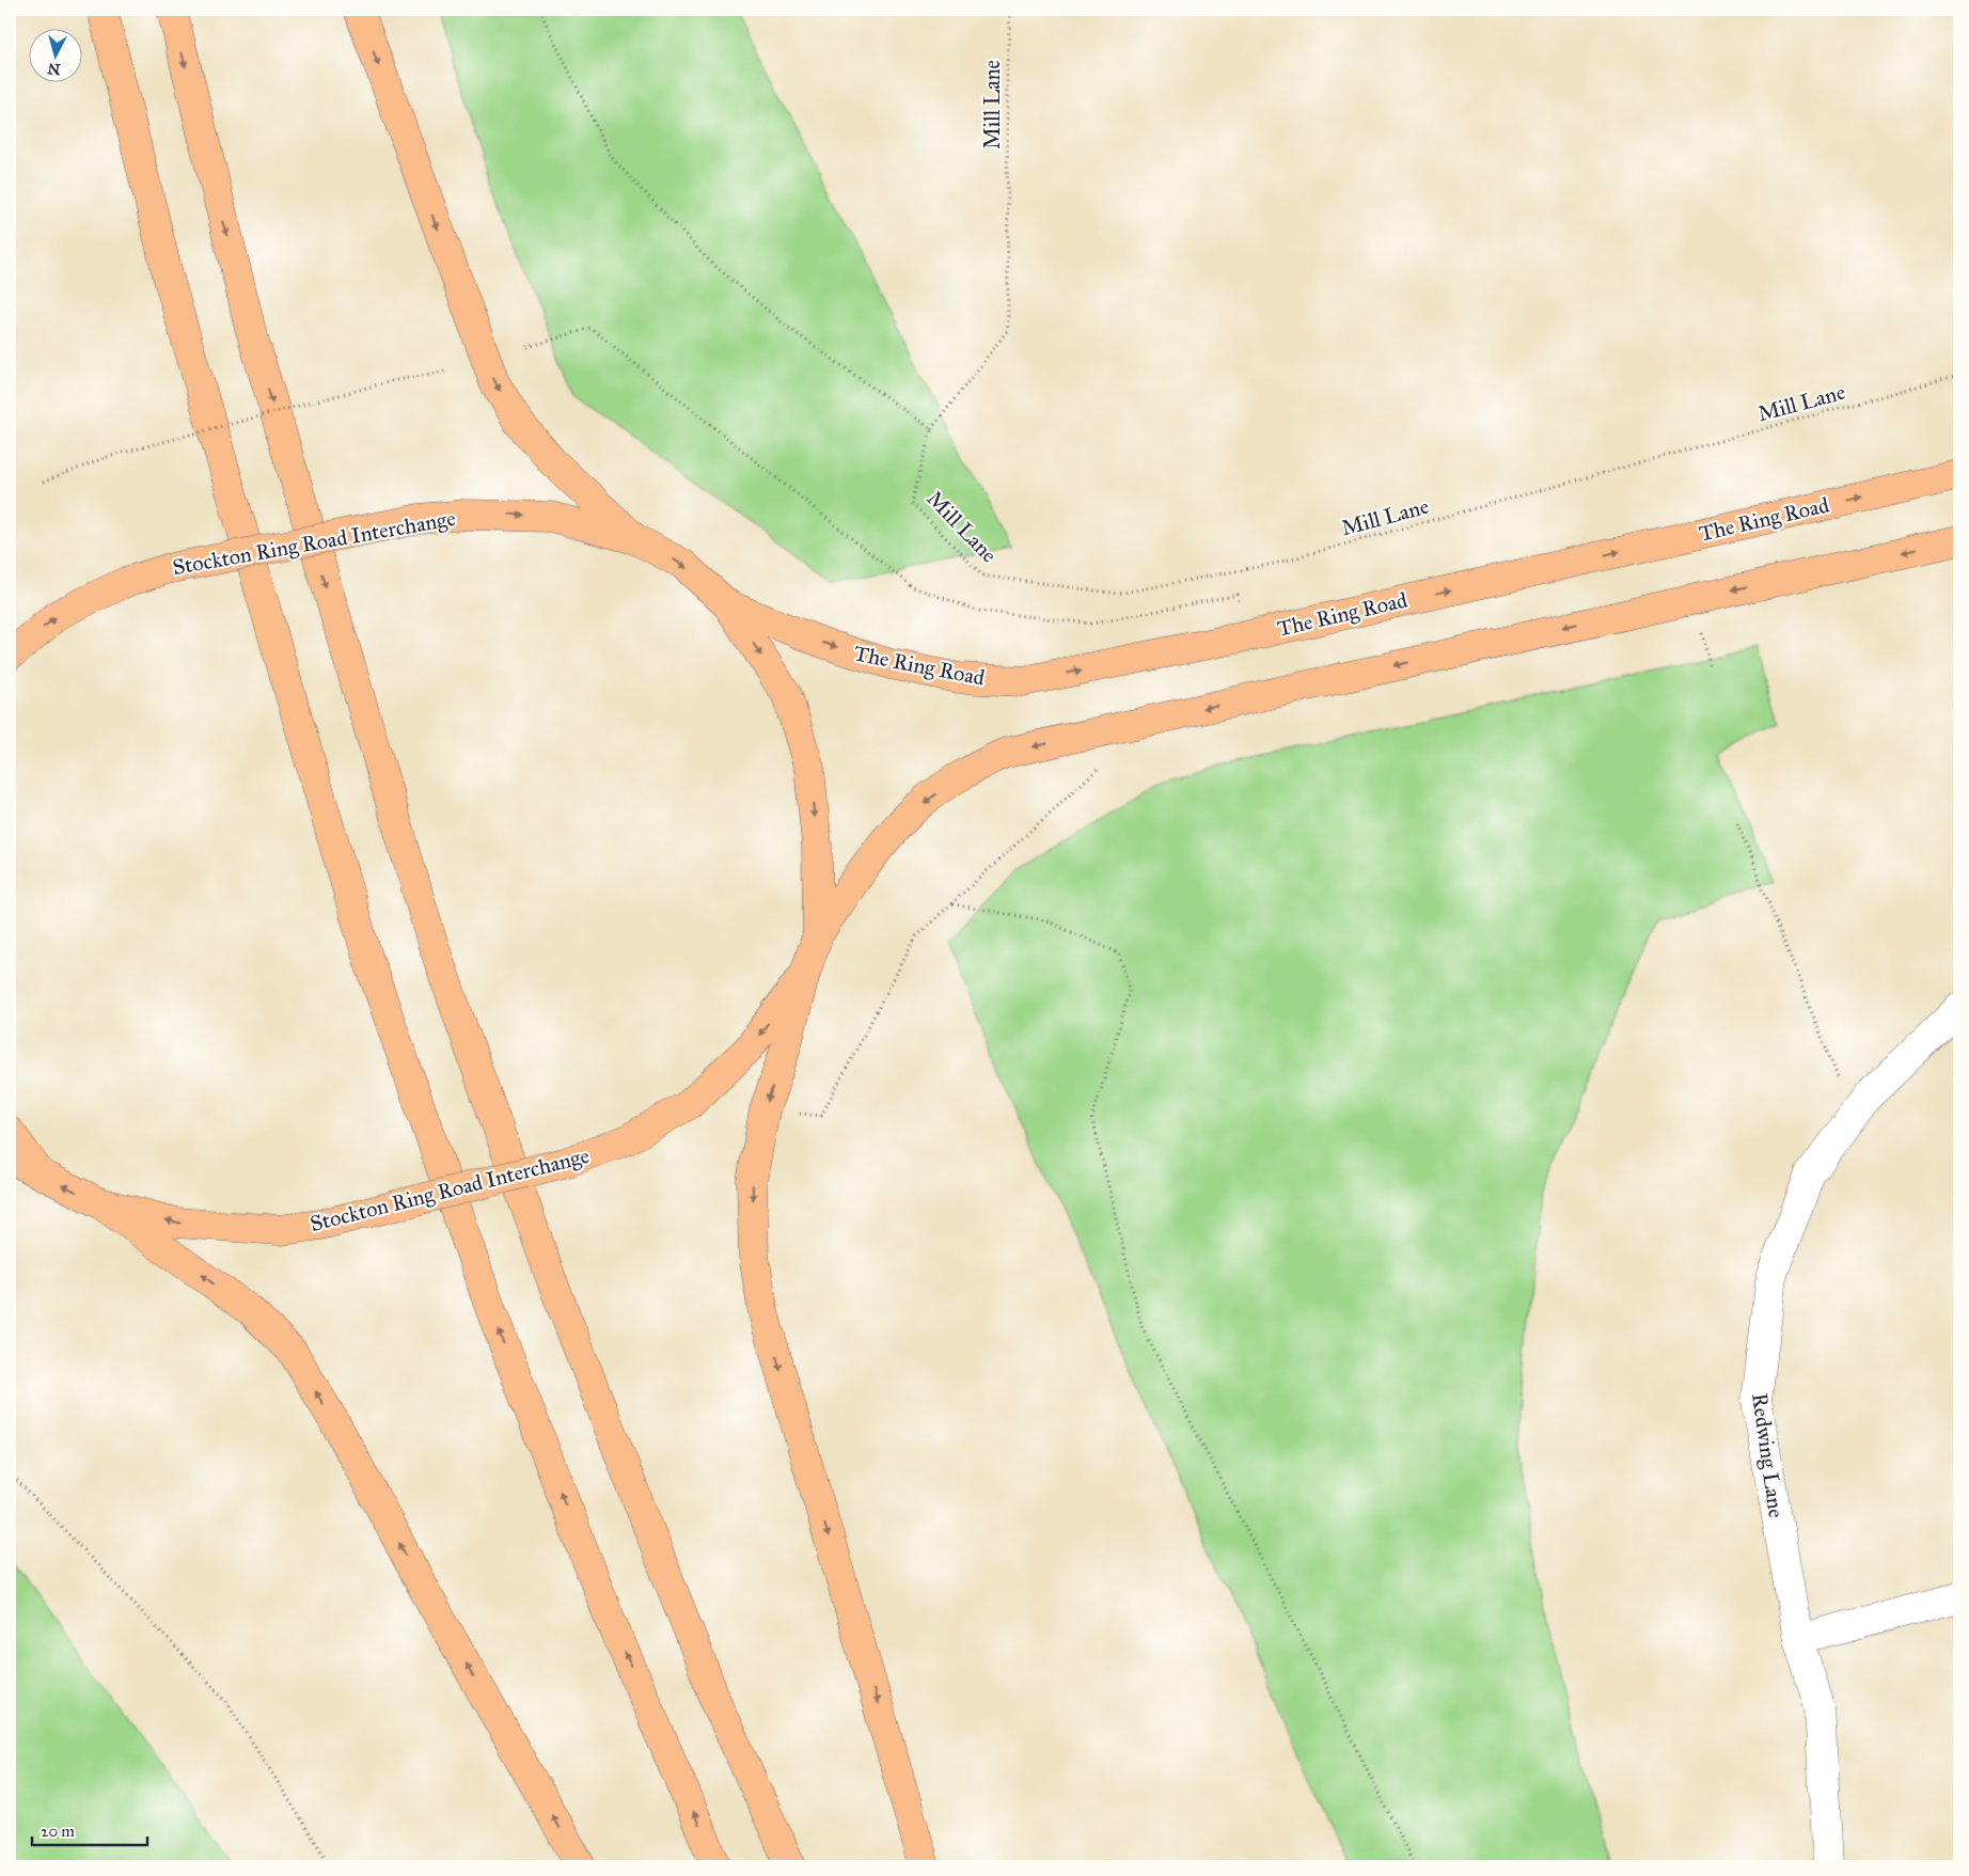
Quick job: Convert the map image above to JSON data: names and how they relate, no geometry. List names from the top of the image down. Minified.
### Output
{"streets":{"main road":["The Ring Road","Stockton Ring Road Interchange"],"street":["Redwing Lane"],"path":["Mill Lane"]},"crossings":[["The Ring Road","Stockton Ring Road Interchange"]],"scale_bar":"20 m","north":"bottom"}
